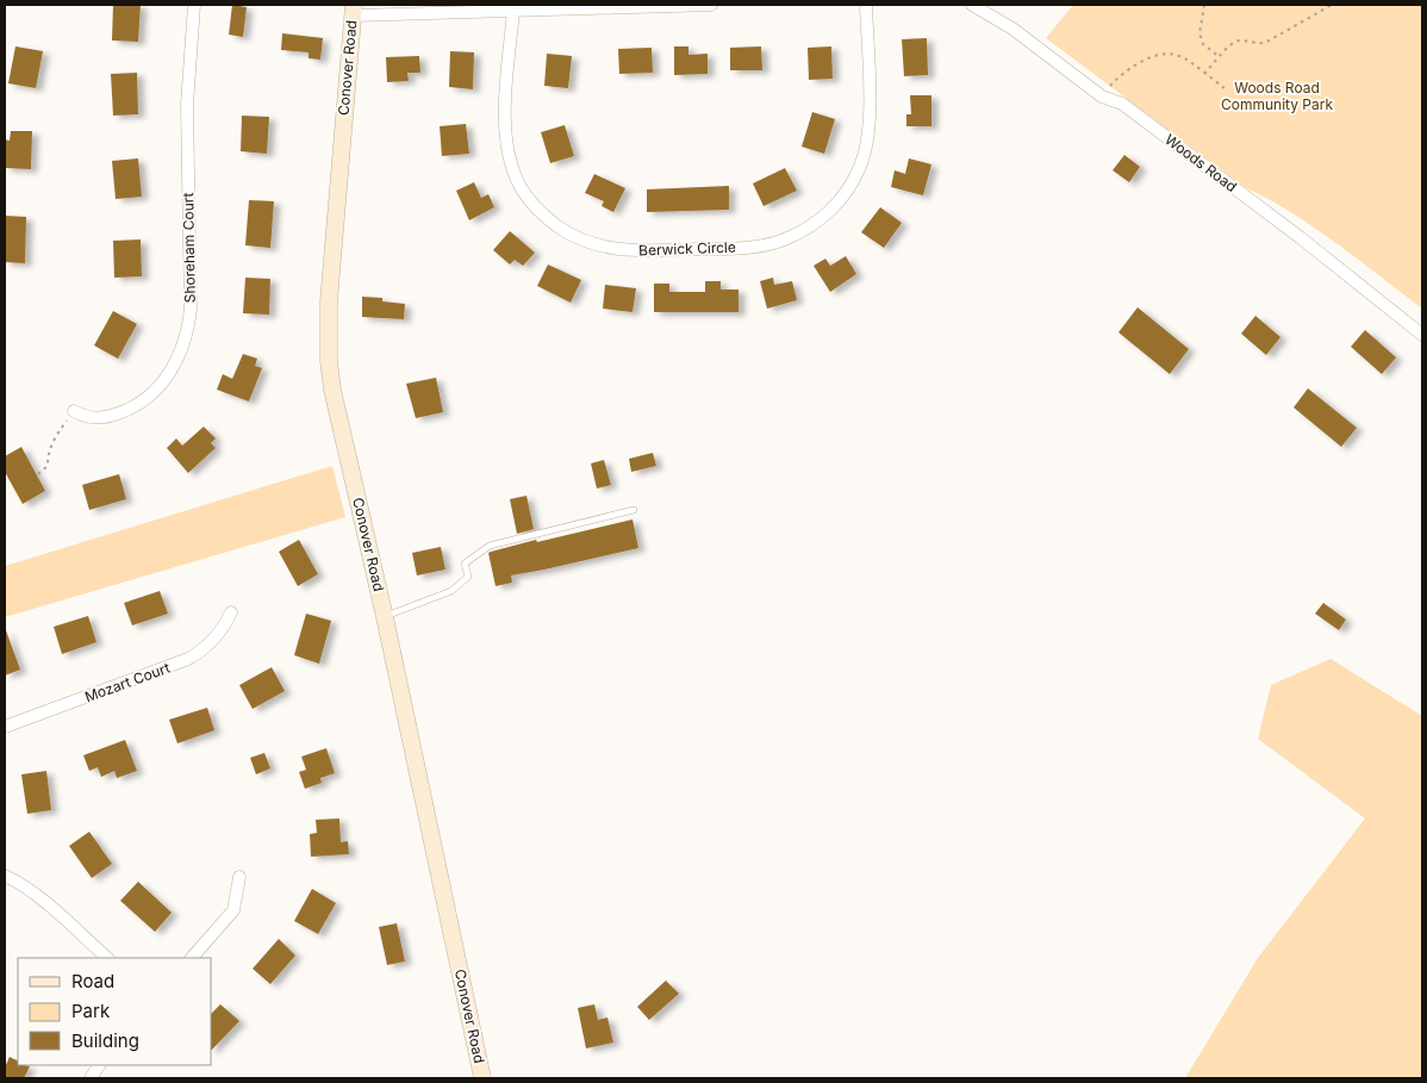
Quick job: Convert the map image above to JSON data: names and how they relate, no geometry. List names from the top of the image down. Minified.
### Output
{"streets":{"street":["Conover Road","Woods Road","Shoreham Court","Berwick Circle","Mozart Court"]},"parks":["Woods Road Community Park"],"legend":["Road","Park","Building"]}
